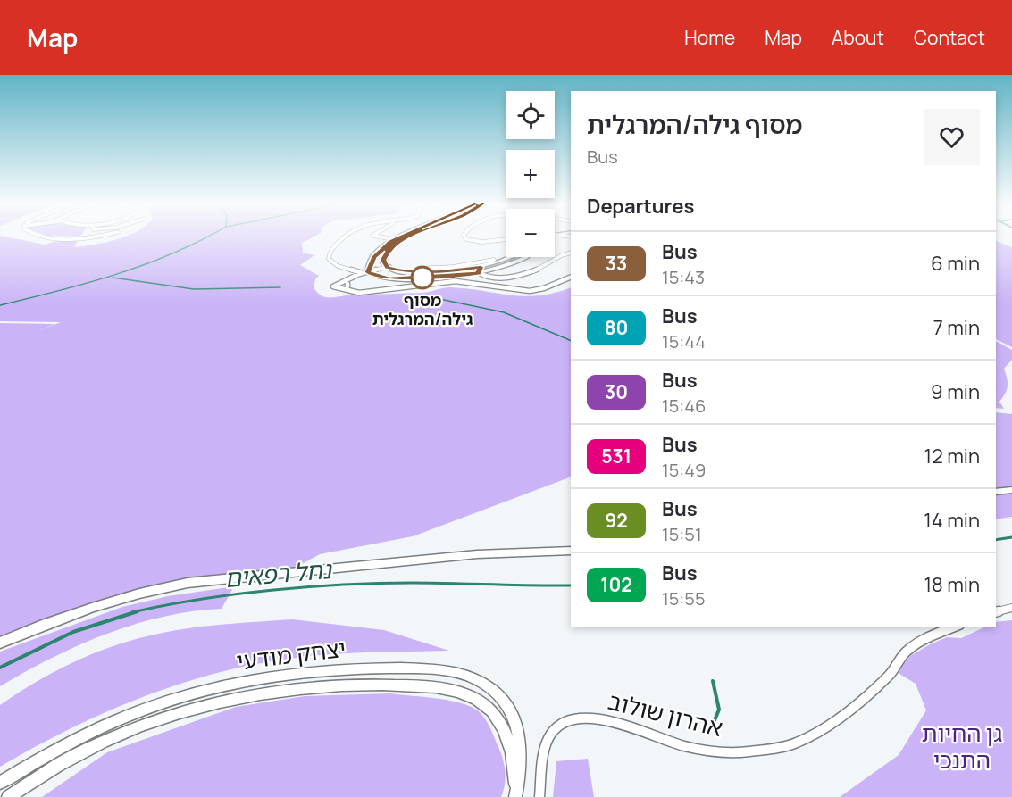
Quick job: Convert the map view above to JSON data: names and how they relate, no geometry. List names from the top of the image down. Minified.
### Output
{"streets":{"street":["יצחק מודעי","אהרון שולוב"]},"water":["נחל רפאים"],"parks":["גן החיות התנכי"],"places":["מסוף גילה/המרגלית"],"lines":["bus line 33"],"page":{"header":"Map","nav":["Home","Map","About","Contact"],"map_buttons":["+","−"],"heading":[["מסוף גילה/המרגלית","Bus"],"Departures"],"list":[{"mark":"33","name":"Bus","note":"15:43","value":"6 min"},{"mark":"80","name":"Bus","note":"15:44","value":"7 min"},{"mark":"30","name":"Bus","note":"15:46","value":"9 min"},{"mark":"531","name":"Bus","note":"15:49","value":"12 min"},{"mark":"92","name":"Bus","note":"15:51","value":"14 min"},{"mark":"102","name":"Bus","note":"15:55","value":"18 min"}]}}
